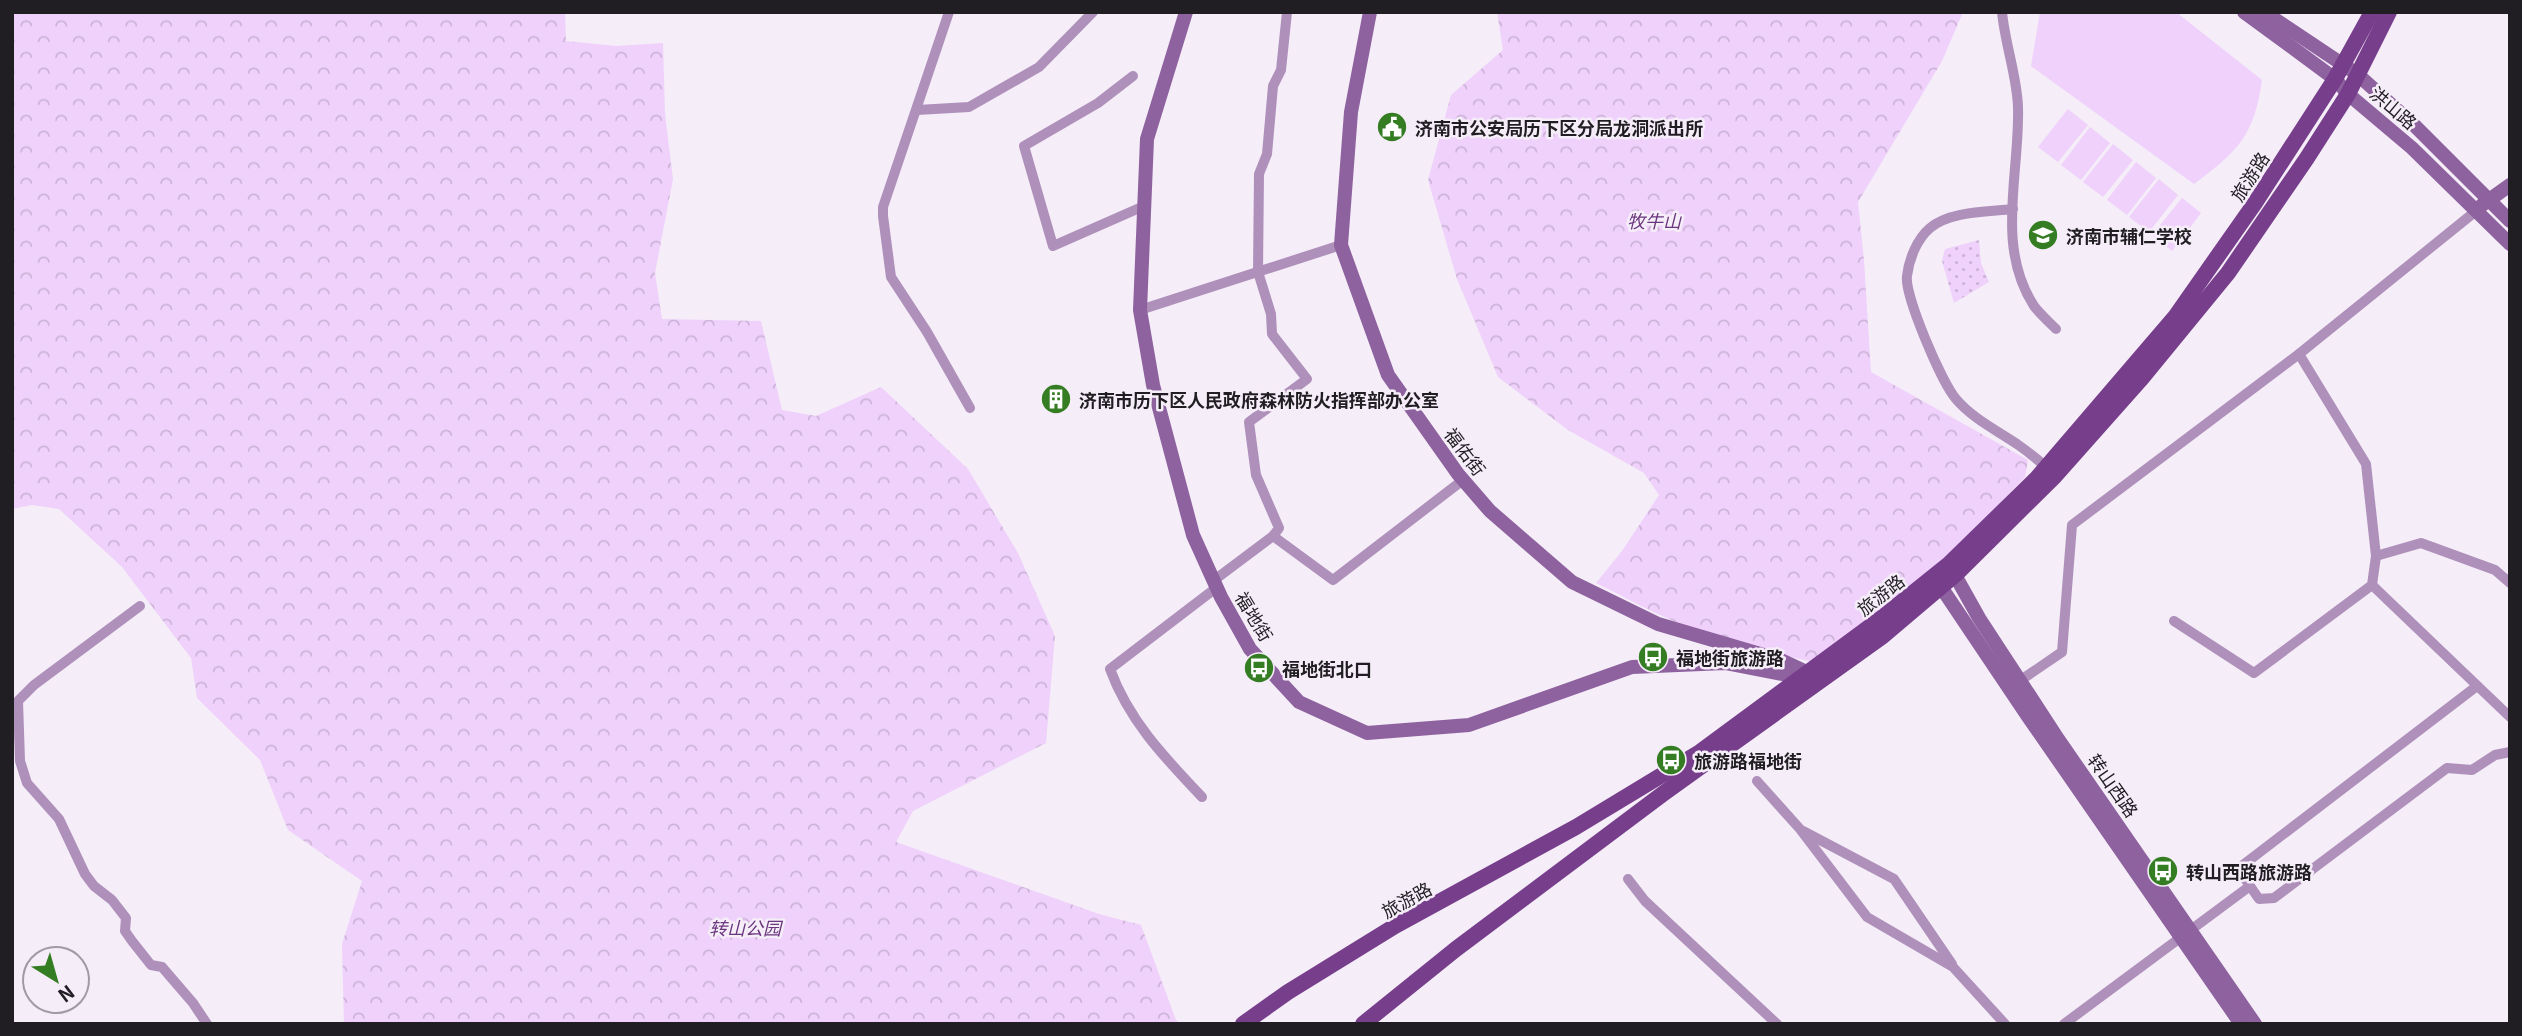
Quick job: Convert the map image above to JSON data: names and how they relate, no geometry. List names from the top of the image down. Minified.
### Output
{"streets":{"main road":["旅游路"],"street":["洪山路","福佑街","福地街","转山西路"]},"crossings":[["洪山路","旅游路"],["旅游路","福佑街"],["旅游路","福地街"],["旅游路","转山西路"],["福佑街","福地街"]],"parks":["牧牛山","转山公园"],"places":{"public building":["济南市公安局历下区分局龙洞派出所"],"school or university":["济南市辅仁学校"],"building":["济南市历下区人民政府森林防火指挥部办公室"],"bus stop":["福地街旅游路","福地街北口","旅游路福地街","转山西路旅游路"]},"north":"bottom right"}
